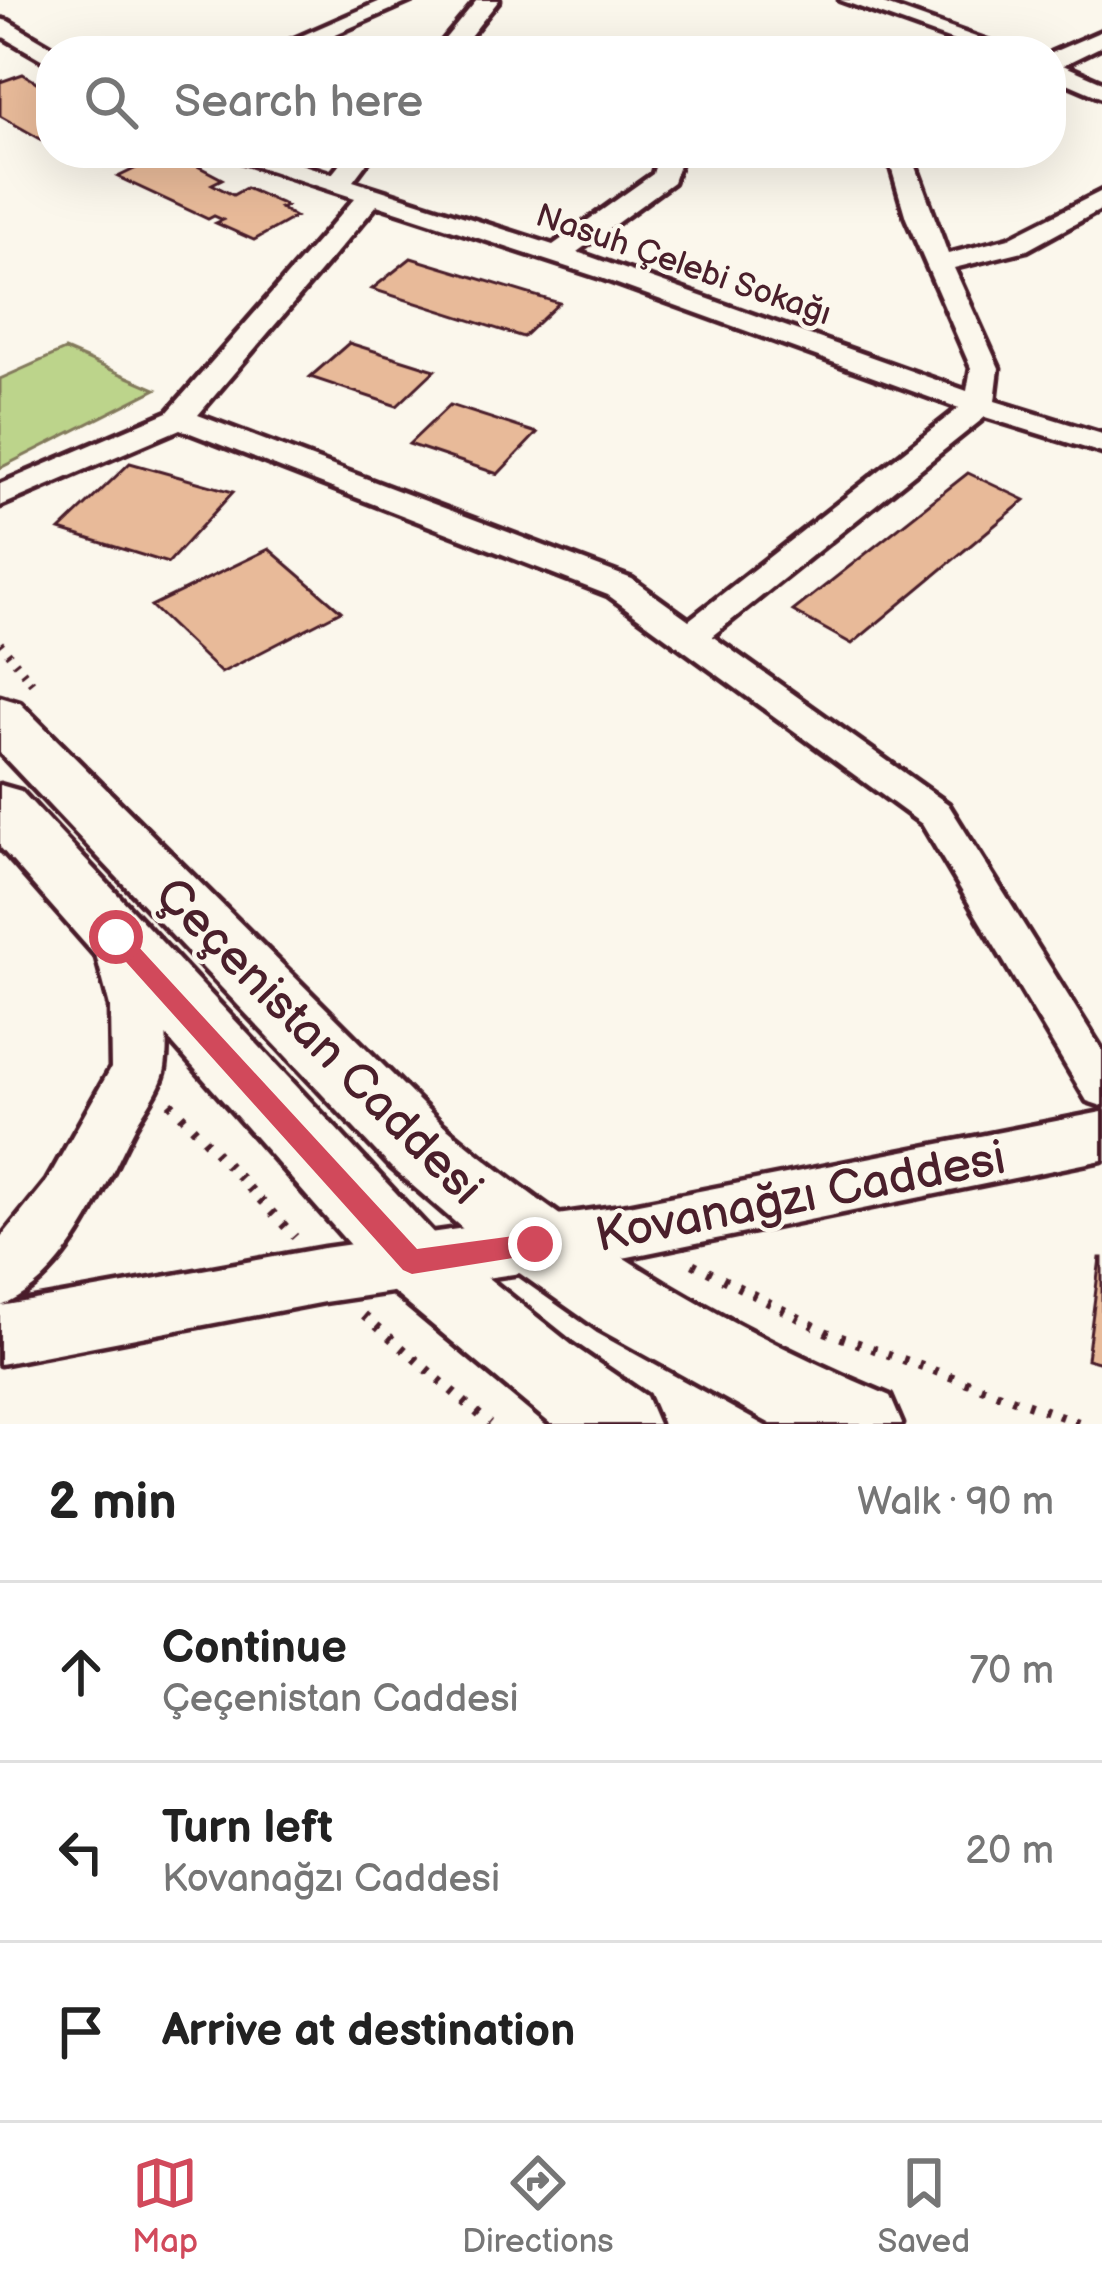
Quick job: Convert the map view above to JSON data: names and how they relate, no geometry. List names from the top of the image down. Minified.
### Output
{"streets":{"main road":["Çeçenistan Caddesi"],"street":["Nasuh Çelebi Sokağı","Kovanağzı Caddesi"]},"crossings":[["Çeçenistan Caddesi","Kovanağzı Caddesi"]],"page":{"search":"Search here","heading":["2 min","Walk · 90 m"],"list":[["Continue","Çeçenistan Caddesi","70 m"],["Turn left","Kovanağzı Caddesi","20 m"],"Arrive at destination"],"nav":["Map","Directions","Saved"]}}
